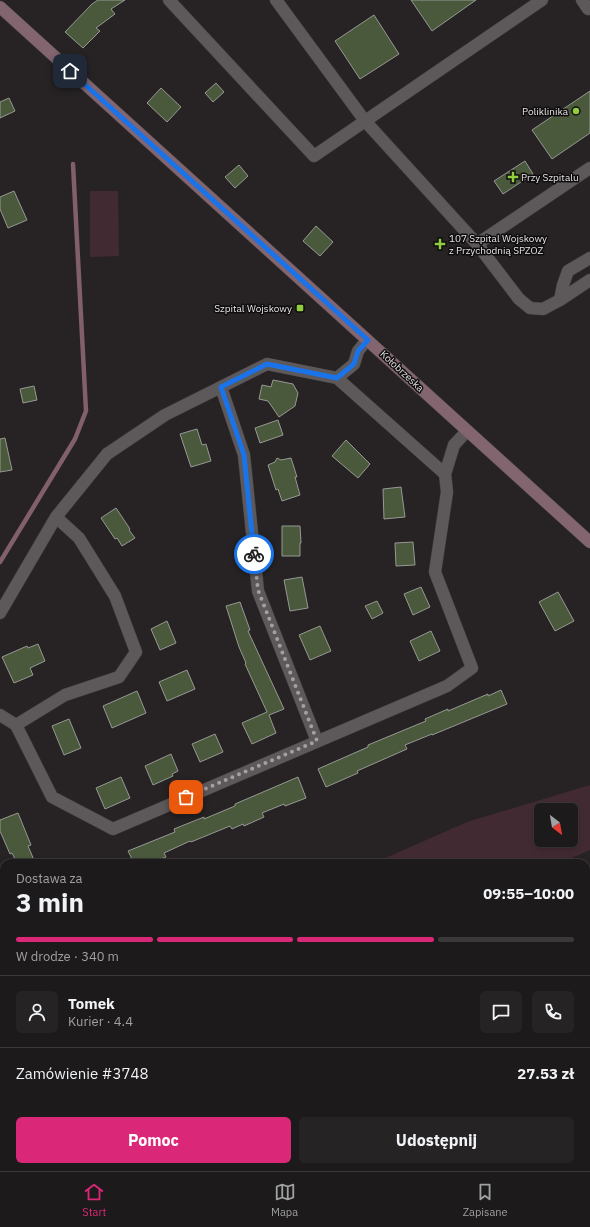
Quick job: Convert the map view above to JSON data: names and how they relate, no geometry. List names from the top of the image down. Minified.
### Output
{"streets":{"main road":["Kołobrzeska"]},"places":{"other":["Poliklinika"],"health":["Przy Szpitalu","107 Szpital Wojskowy z Przychodnią SPZOZ"],"transit":["Szpital Wojskowy"]},"north":"bottom right","page":{"heading":["3 min","Dostawa za","09:55–10:00"],"panel":["Tomek","Kurier · 4.4","Zamówienie #3748","27.53 zł"],"bar":"W drodze · 340 m","buttons":["Pomoc","Udostępnij"],"tabs":["Start","Mapa","Zapisane"]}}
